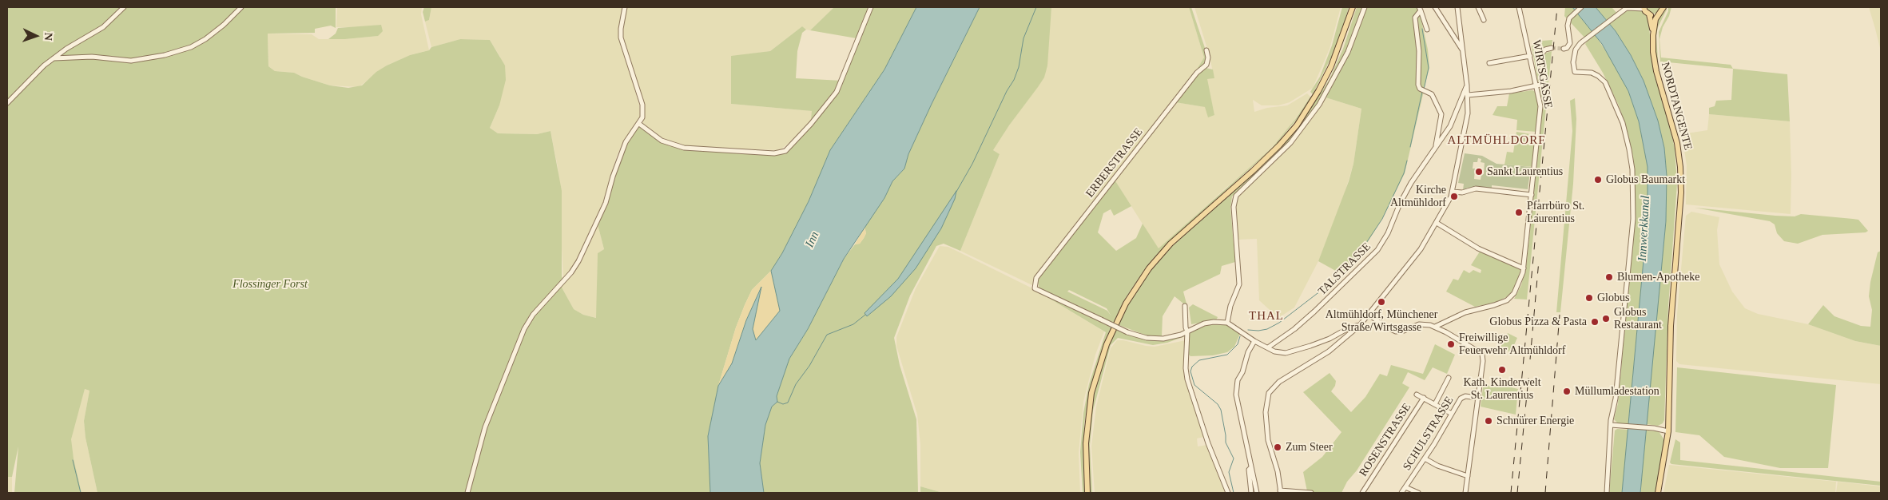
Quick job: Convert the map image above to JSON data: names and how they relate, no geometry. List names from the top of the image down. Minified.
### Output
{"streets":{"main road":["NORDTANGENTE"],"street":["WIRTSGASSE","ERBERSTRASSE","TALSTRASSE","SCHULSTRASSE","ROSENSTRASSE"]},"districts":["ALTMÜHLDORF","THAL"],"water":["Innwerkkanal","Inn"],"parks":["Flossinger Forst"],"places":["Sankt Laurentius","Globus Baumarkt","Kirche Altmühldorf","Pfarrbüro St. Laurentius","Blumen-Apotheke","Globus","Altmühldorf, Münchener Straße/Wirtsgasse","Globus Restaurant","Globus Pizza & Pasta","Freiwillige Feuerwehr Altmühldorf","Kath. Kinderwelt St. Laurentius","Müllumladestation","Schnürer Energie","Zum Steer"],"north":"right"}
